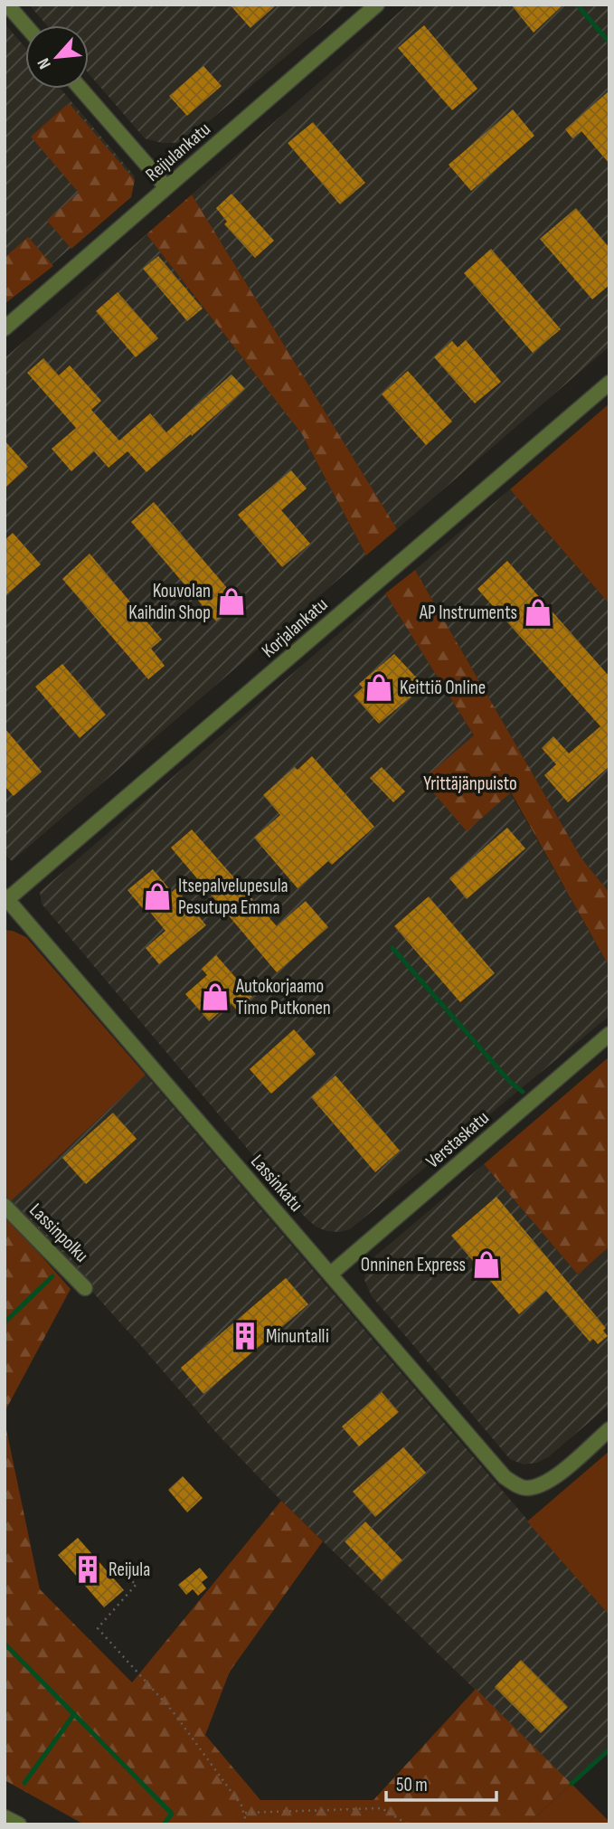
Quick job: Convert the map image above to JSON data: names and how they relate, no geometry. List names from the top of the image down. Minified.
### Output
{"streets":{"street":["Reijulankatu","Korjalankatu","Verstaskatu","Lassinkatu","Lassinpolku"]},"crossings":[["Korjalankatu","Lassinkatu"],["Verstaskatu","Lassinkatu"]],"parks":["Yrittäjänpuisto"],"places":{"shop":["Kouvolan Kaihdin Shop","AP Instruments","Keittiö Online","Itsepalvelupesula Pesutupa Emma","Autokorjaamo Timo Putkonen","Onninen Express"],"building":["Minuntalli","Reijula"]},"scale_bar":"50 m","north":"bottom left"}
